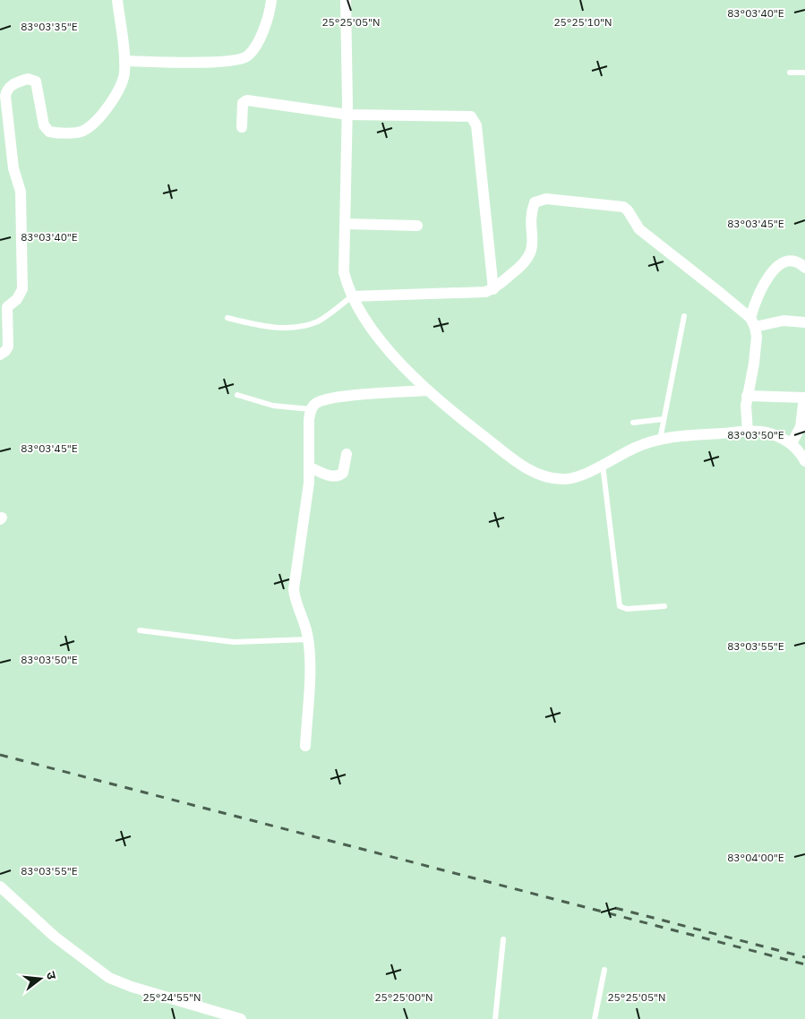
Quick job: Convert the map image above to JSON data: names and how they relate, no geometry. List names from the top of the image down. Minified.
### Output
{"north":"right","coordinates":["83°03'40\"E","25°25'05\"N","25°25'10\"N","83°03'35\"E","83°03'45\"E","83°03'50\"E","83°03'55\"E","83°04'00\"E","25°24'55\"N","25°25'00\"N"]}
